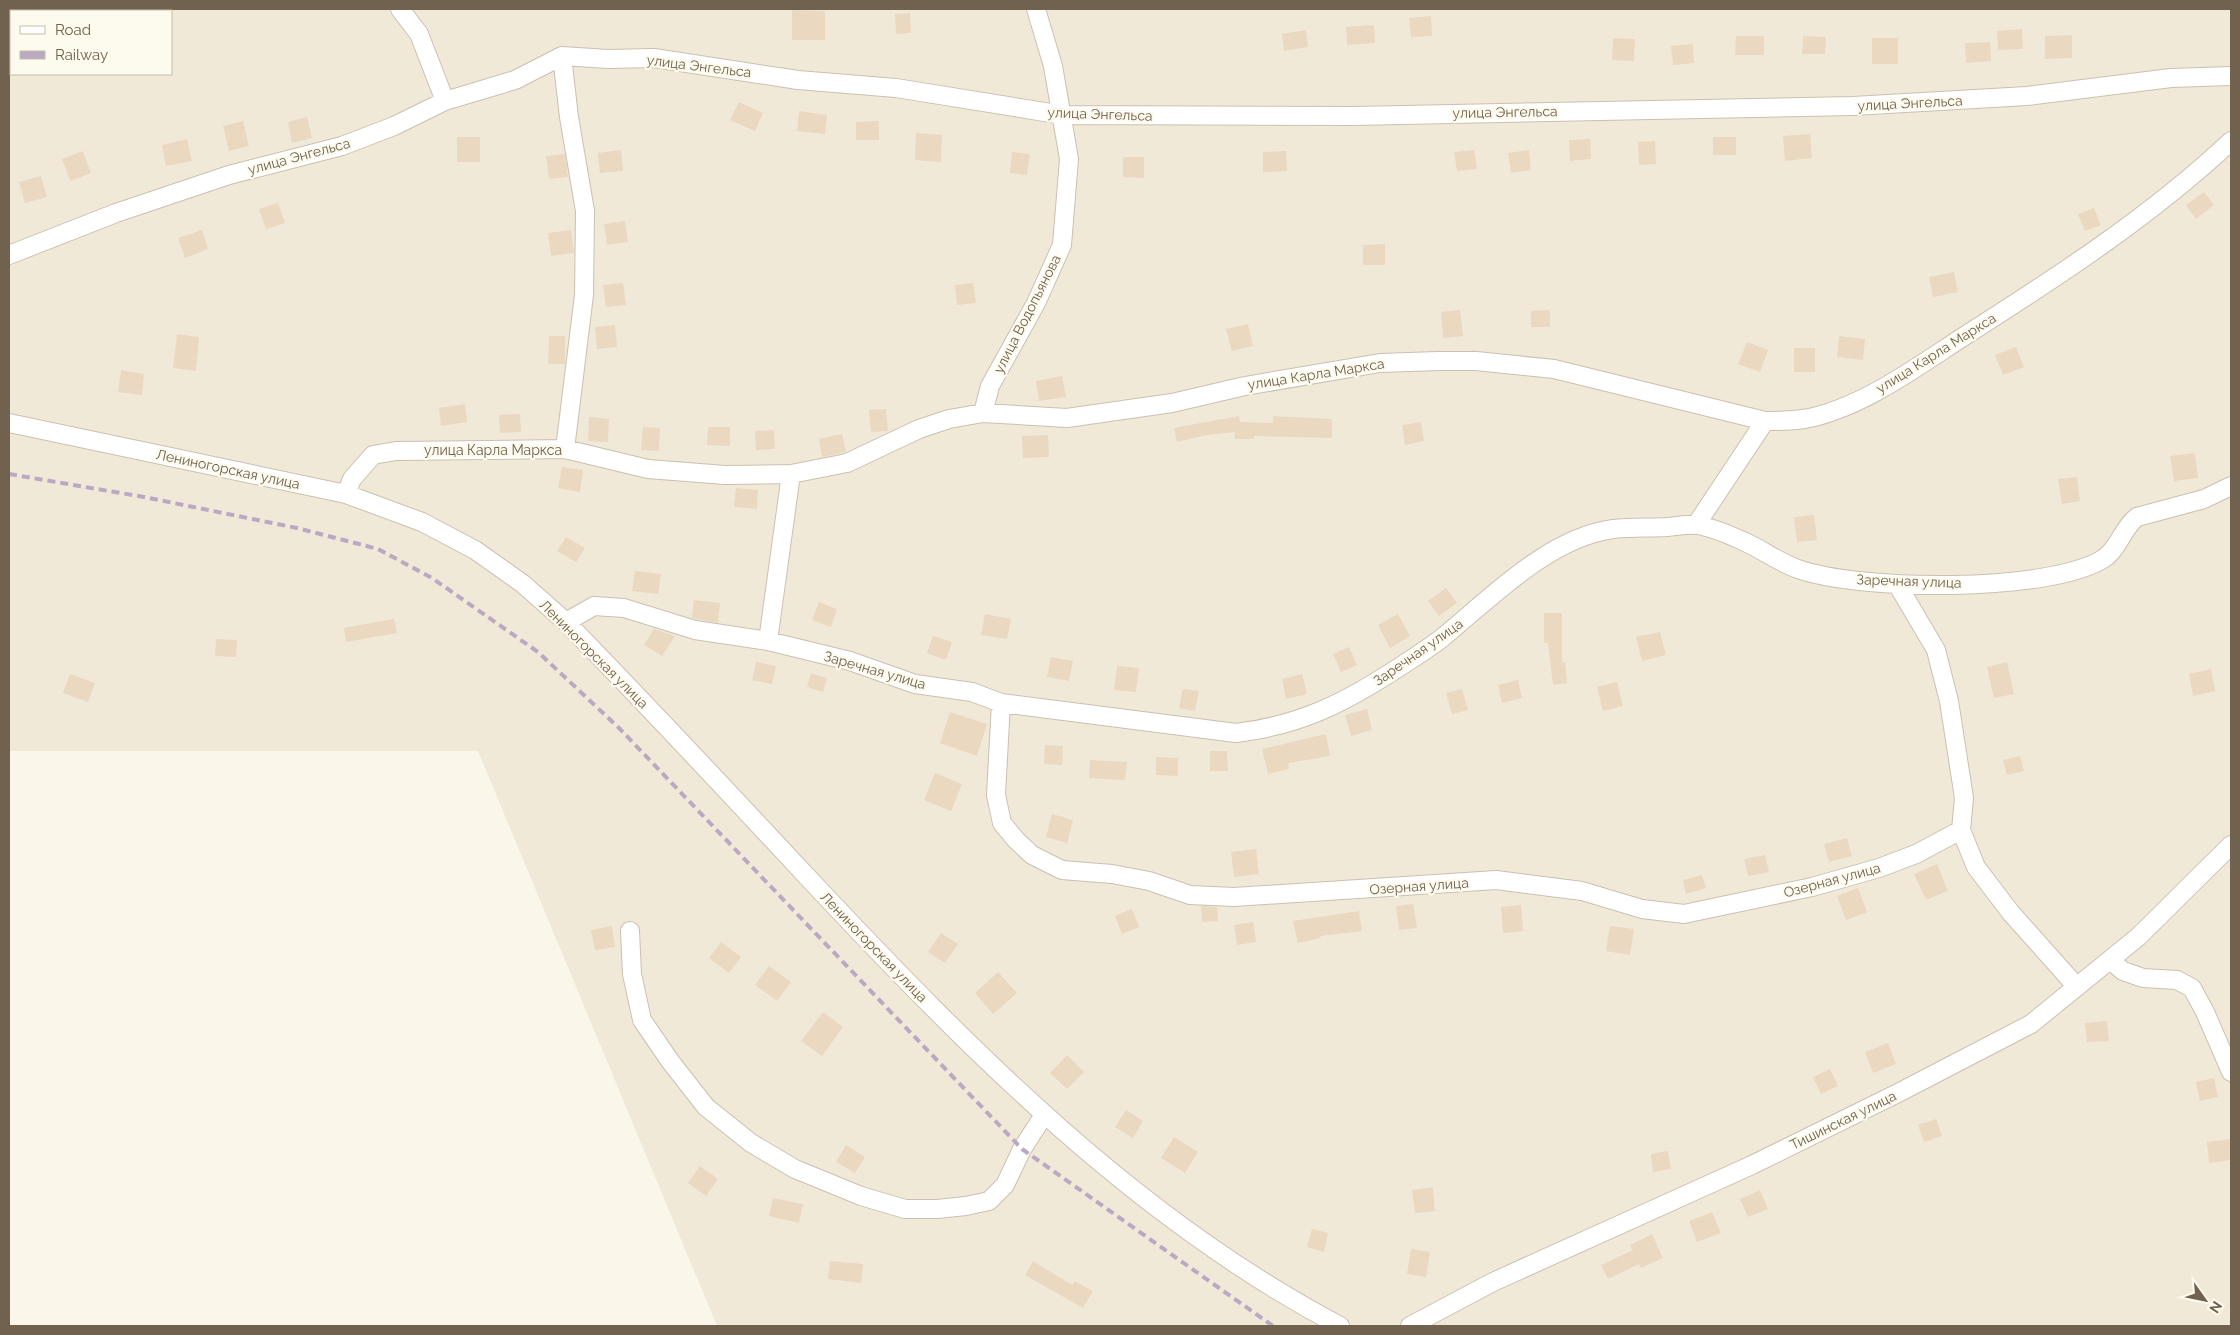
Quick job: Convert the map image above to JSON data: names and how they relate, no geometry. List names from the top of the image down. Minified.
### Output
{"streets":{"street":["улица Энгельса","улица Водопьянова","улица Карла Маркса","Лениногорская улица","Заречная улица","Озерная улица","Тишинская улица"]},"crossings":[["улица Энгельса","улица Водопьянова"],["улица Водопьянова","улица Карла Маркса"],["улица Карла Маркса","Лениногорская улица"],["Лениногорская улица","Заречная улица"],["Заречная улица","Озерная улица"]],"legend":["Road","Railway"],"north":"bottom right"}
